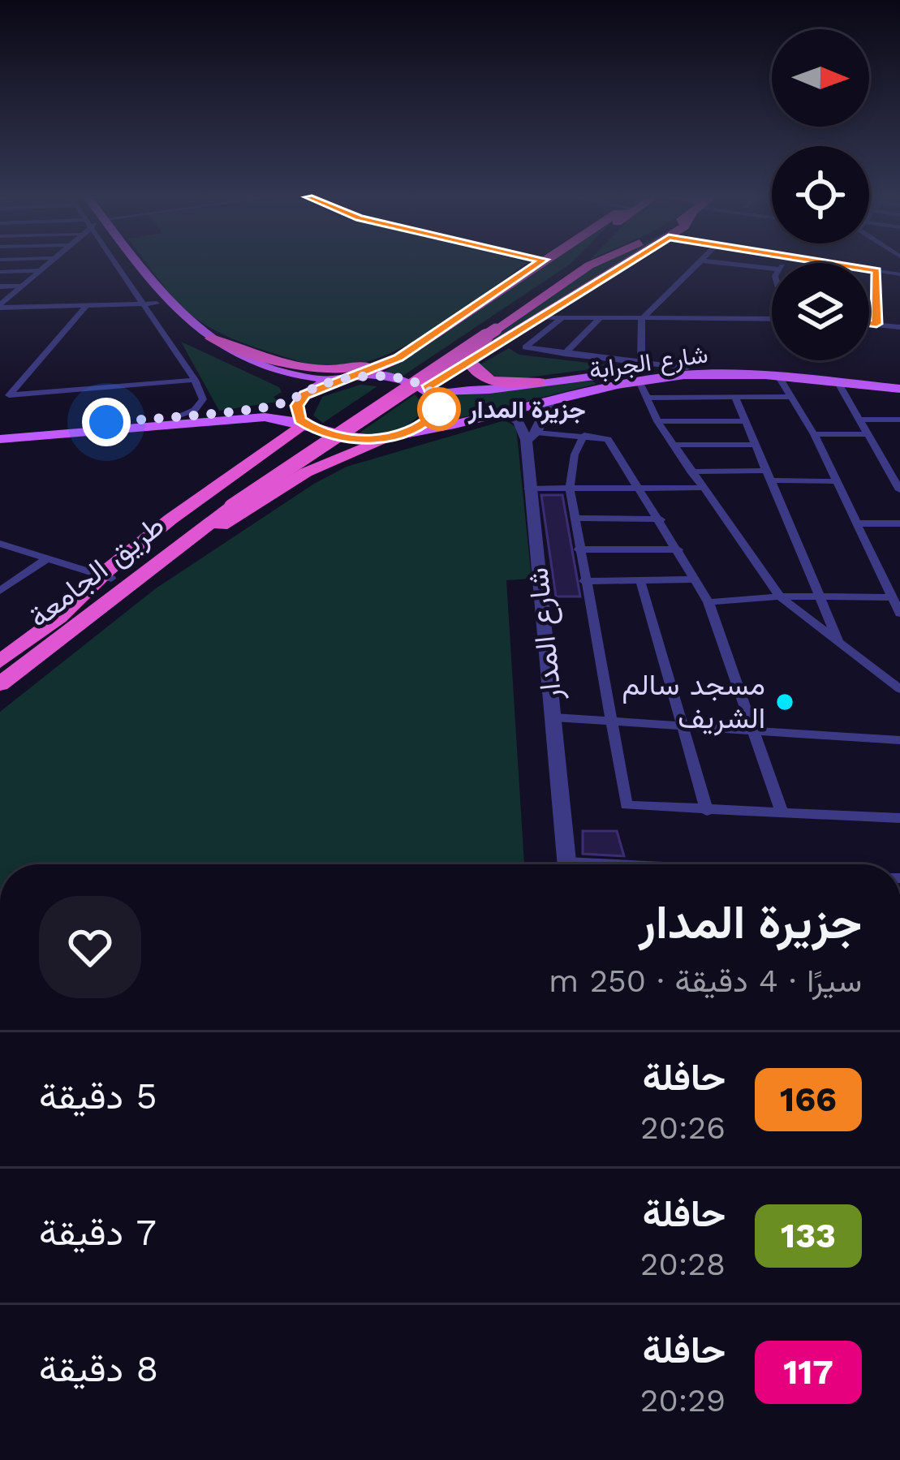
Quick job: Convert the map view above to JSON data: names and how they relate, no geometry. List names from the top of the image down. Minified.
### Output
{"streets":{"highway":["طريق الجامعة"],"main road":["شارع الجرابة"],"street":["شارع المدار"]},"crossings":[["شارع الجرابة","شارع المدار"]],"places":["جزيرة المدار","مسجد سالم الشريف"],"lines":["bus line 166"],"north":"right","page":{"heading":["جزيرة المدار","سيرًا · 4 دقيقة · 250 m"],"list":[{"mark":"166","name":"حافلة","note":"20:26","value":"5 دقيقة"},{"mark":"133","name":"حافلة","note":"20:28","value":"7 دقيقة"},{"mark":"117","name":"حافلة","note":"20:29","value":"8 دقيقة"}]}}
